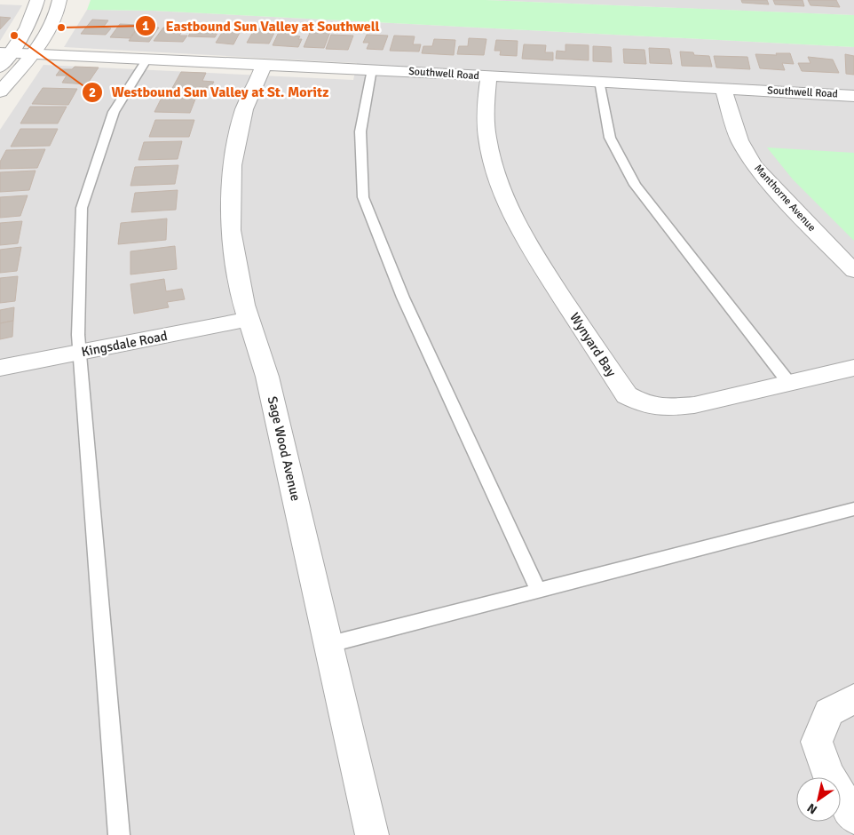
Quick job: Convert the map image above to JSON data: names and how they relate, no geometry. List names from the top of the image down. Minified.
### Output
{"streets":{"street":["Southwell Road","Manthorne Avenue","Kingsdale Road","Wynyard Bay","Sage Wood Avenue"]},"crossings":[["Southwell Road","Manthorne Avenue"],["Southwell Road","Wynyard Bay"],["Southwell Road","Sage Wood Avenue"],["Kingsdale Road","Sage Wood Avenue"]],"places":["Eastbound Sun Valley at Southwell","Westbound Sun Valley at St. Moritz"],"north":"bottom left"}
